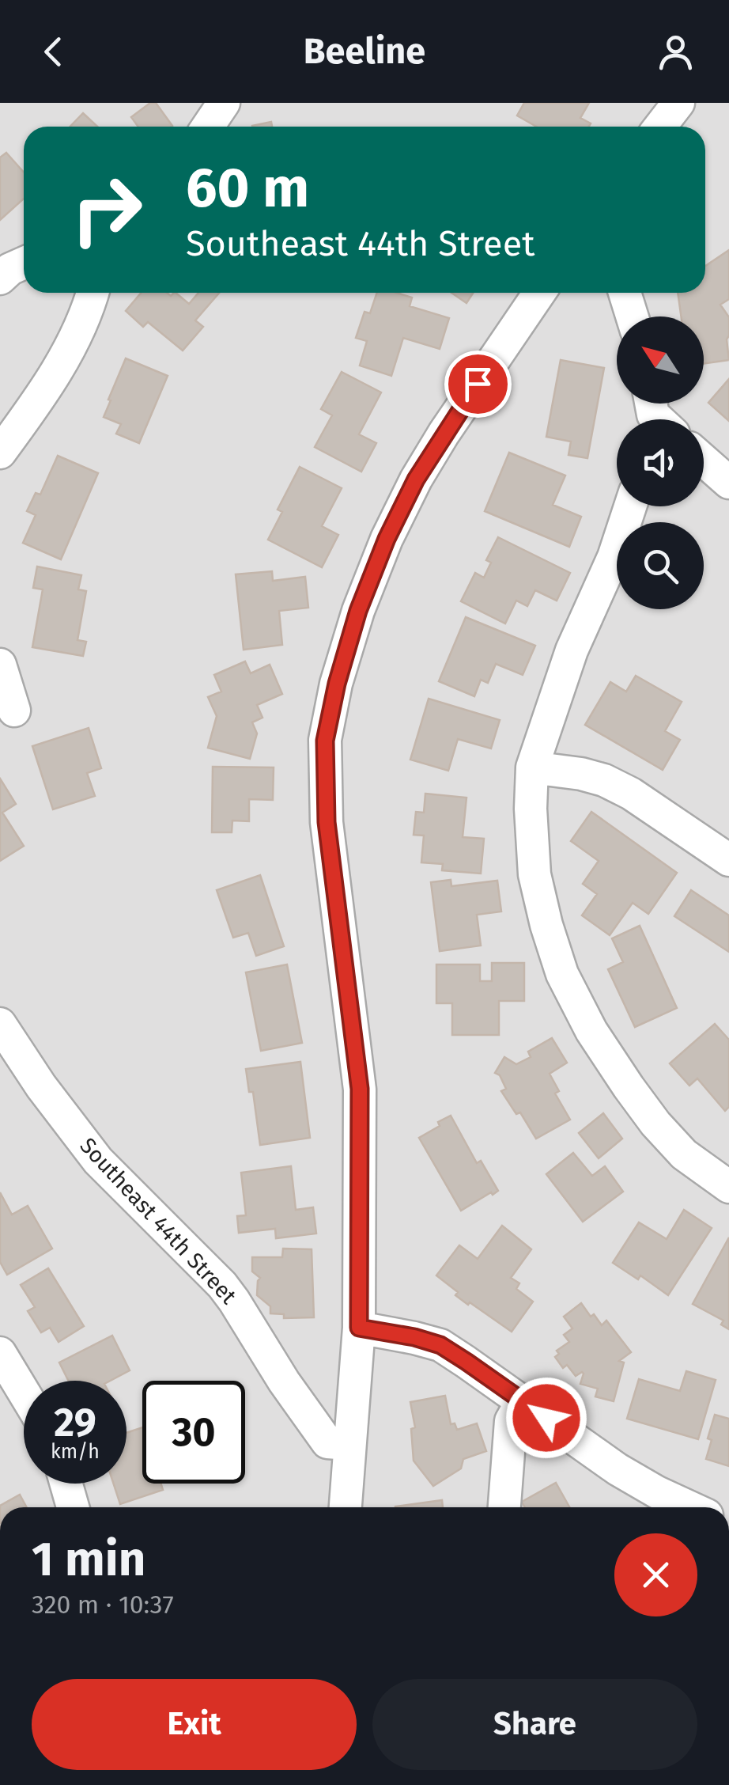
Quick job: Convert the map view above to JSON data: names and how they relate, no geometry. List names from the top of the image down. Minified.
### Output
{"streets":{"street":["Southeast 44th Street"]},"north":"top left","page":{"header":"Beeline","turn":["60 m","Southeast 44th Street"],"speed":"29 km/h","limit":"30","heading":["1 min","320 m · 10:37"],"buttons":["Exit","Share"]}}
